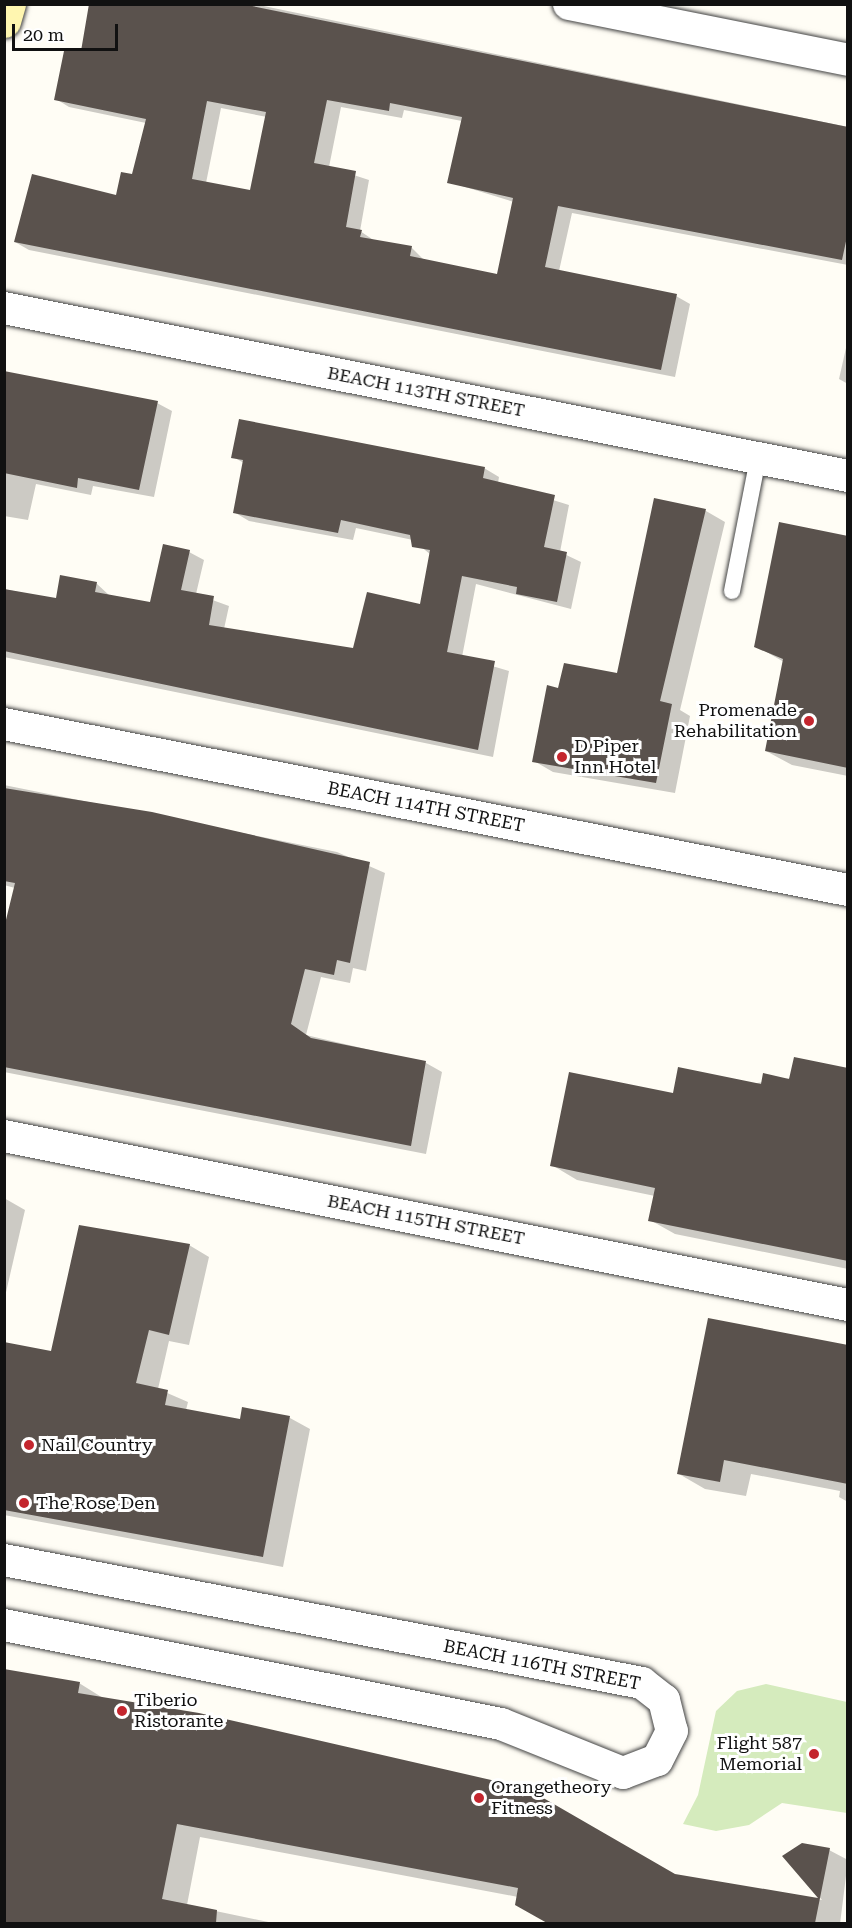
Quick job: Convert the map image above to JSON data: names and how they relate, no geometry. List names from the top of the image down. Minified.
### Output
{"streets":{"street":["BEACH 113TH STREET","BEACH 114TH STREET","BEACH 115TH STREET","BEACH 116TH STREET"]},"places":["Promenade Rehabilitation","D Piper Inn Hotel","Nail Country","The Rose Den","Tiberio Ristorante","Flight 587 Memorial","Orangetheory Fitness"],"scale_bar":"20 m"}
